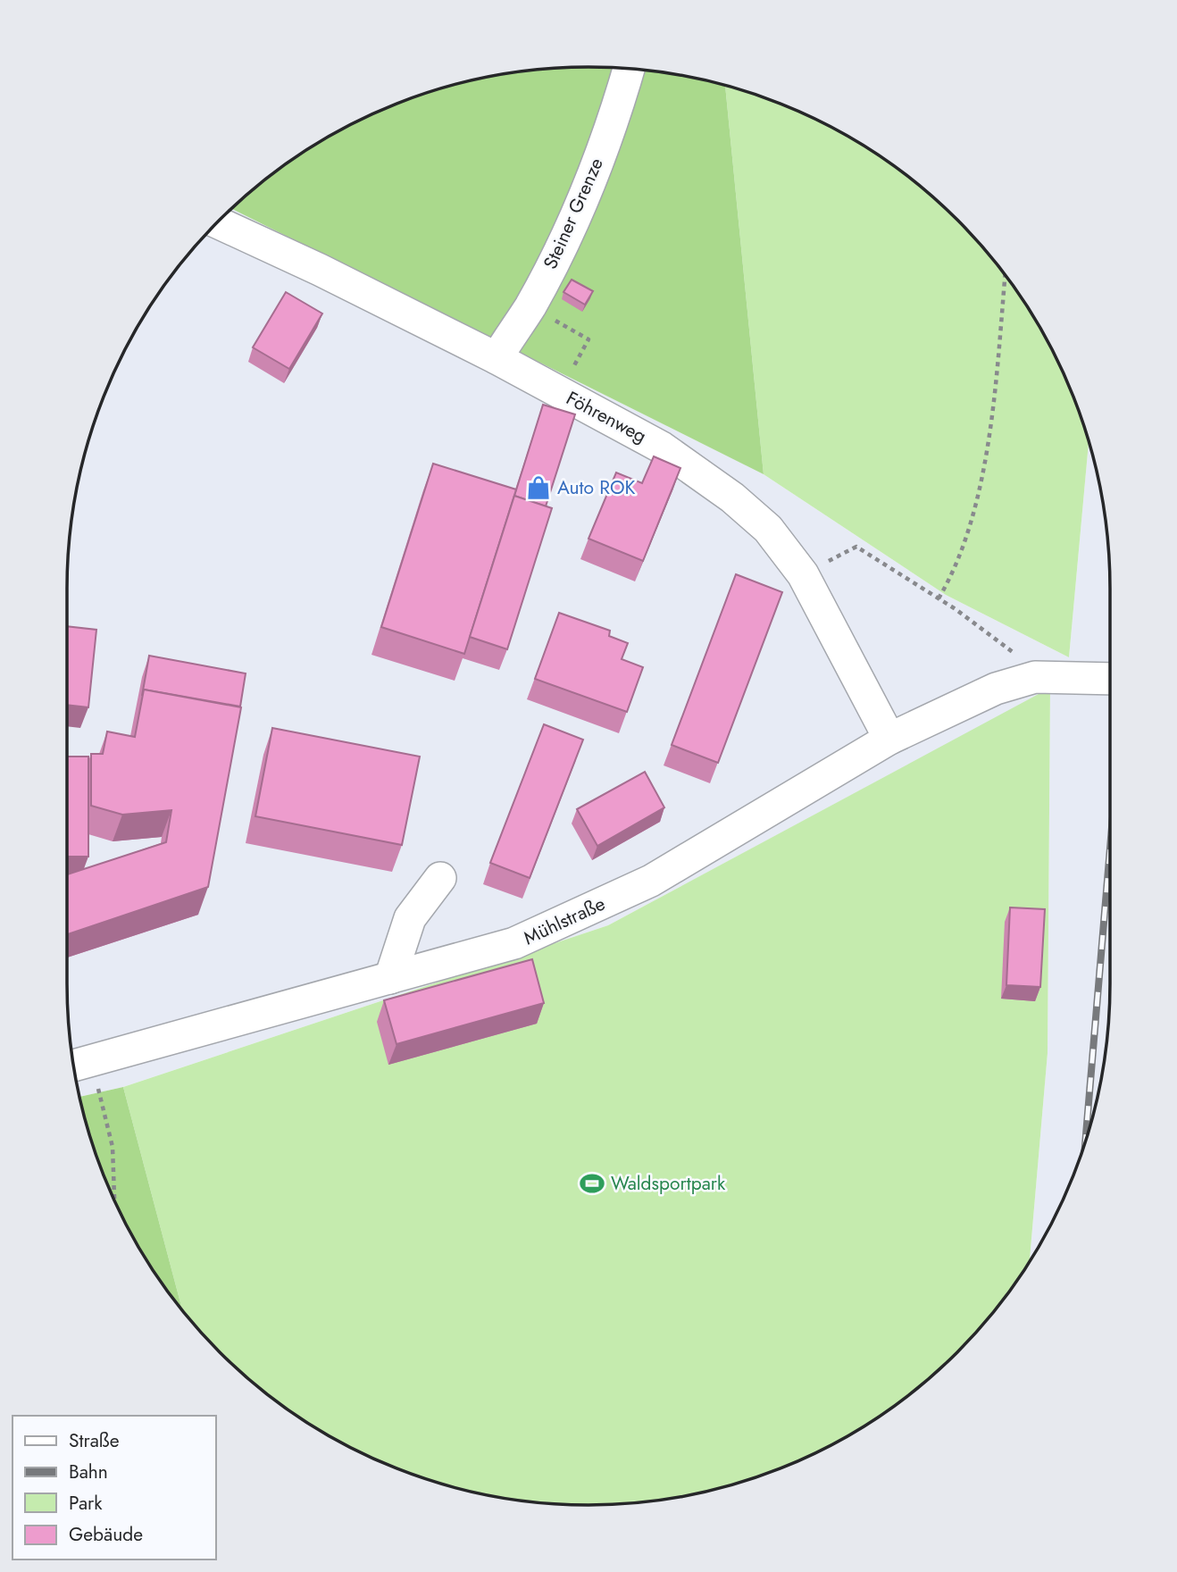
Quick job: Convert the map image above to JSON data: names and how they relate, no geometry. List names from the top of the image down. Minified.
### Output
{"streets":{"street":["Steiner Grenze","Föhrenweg","Mühlstraße"]},"crossings":[["Steiner Grenze","Föhrenweg"],["Föhrenweg","Mühlstraße"]],"places":{"shop":["Auto ROK"],"sports":["Waldsportpark"]},"legend":["Straße","Bahn","Park","Gebäude"]}
